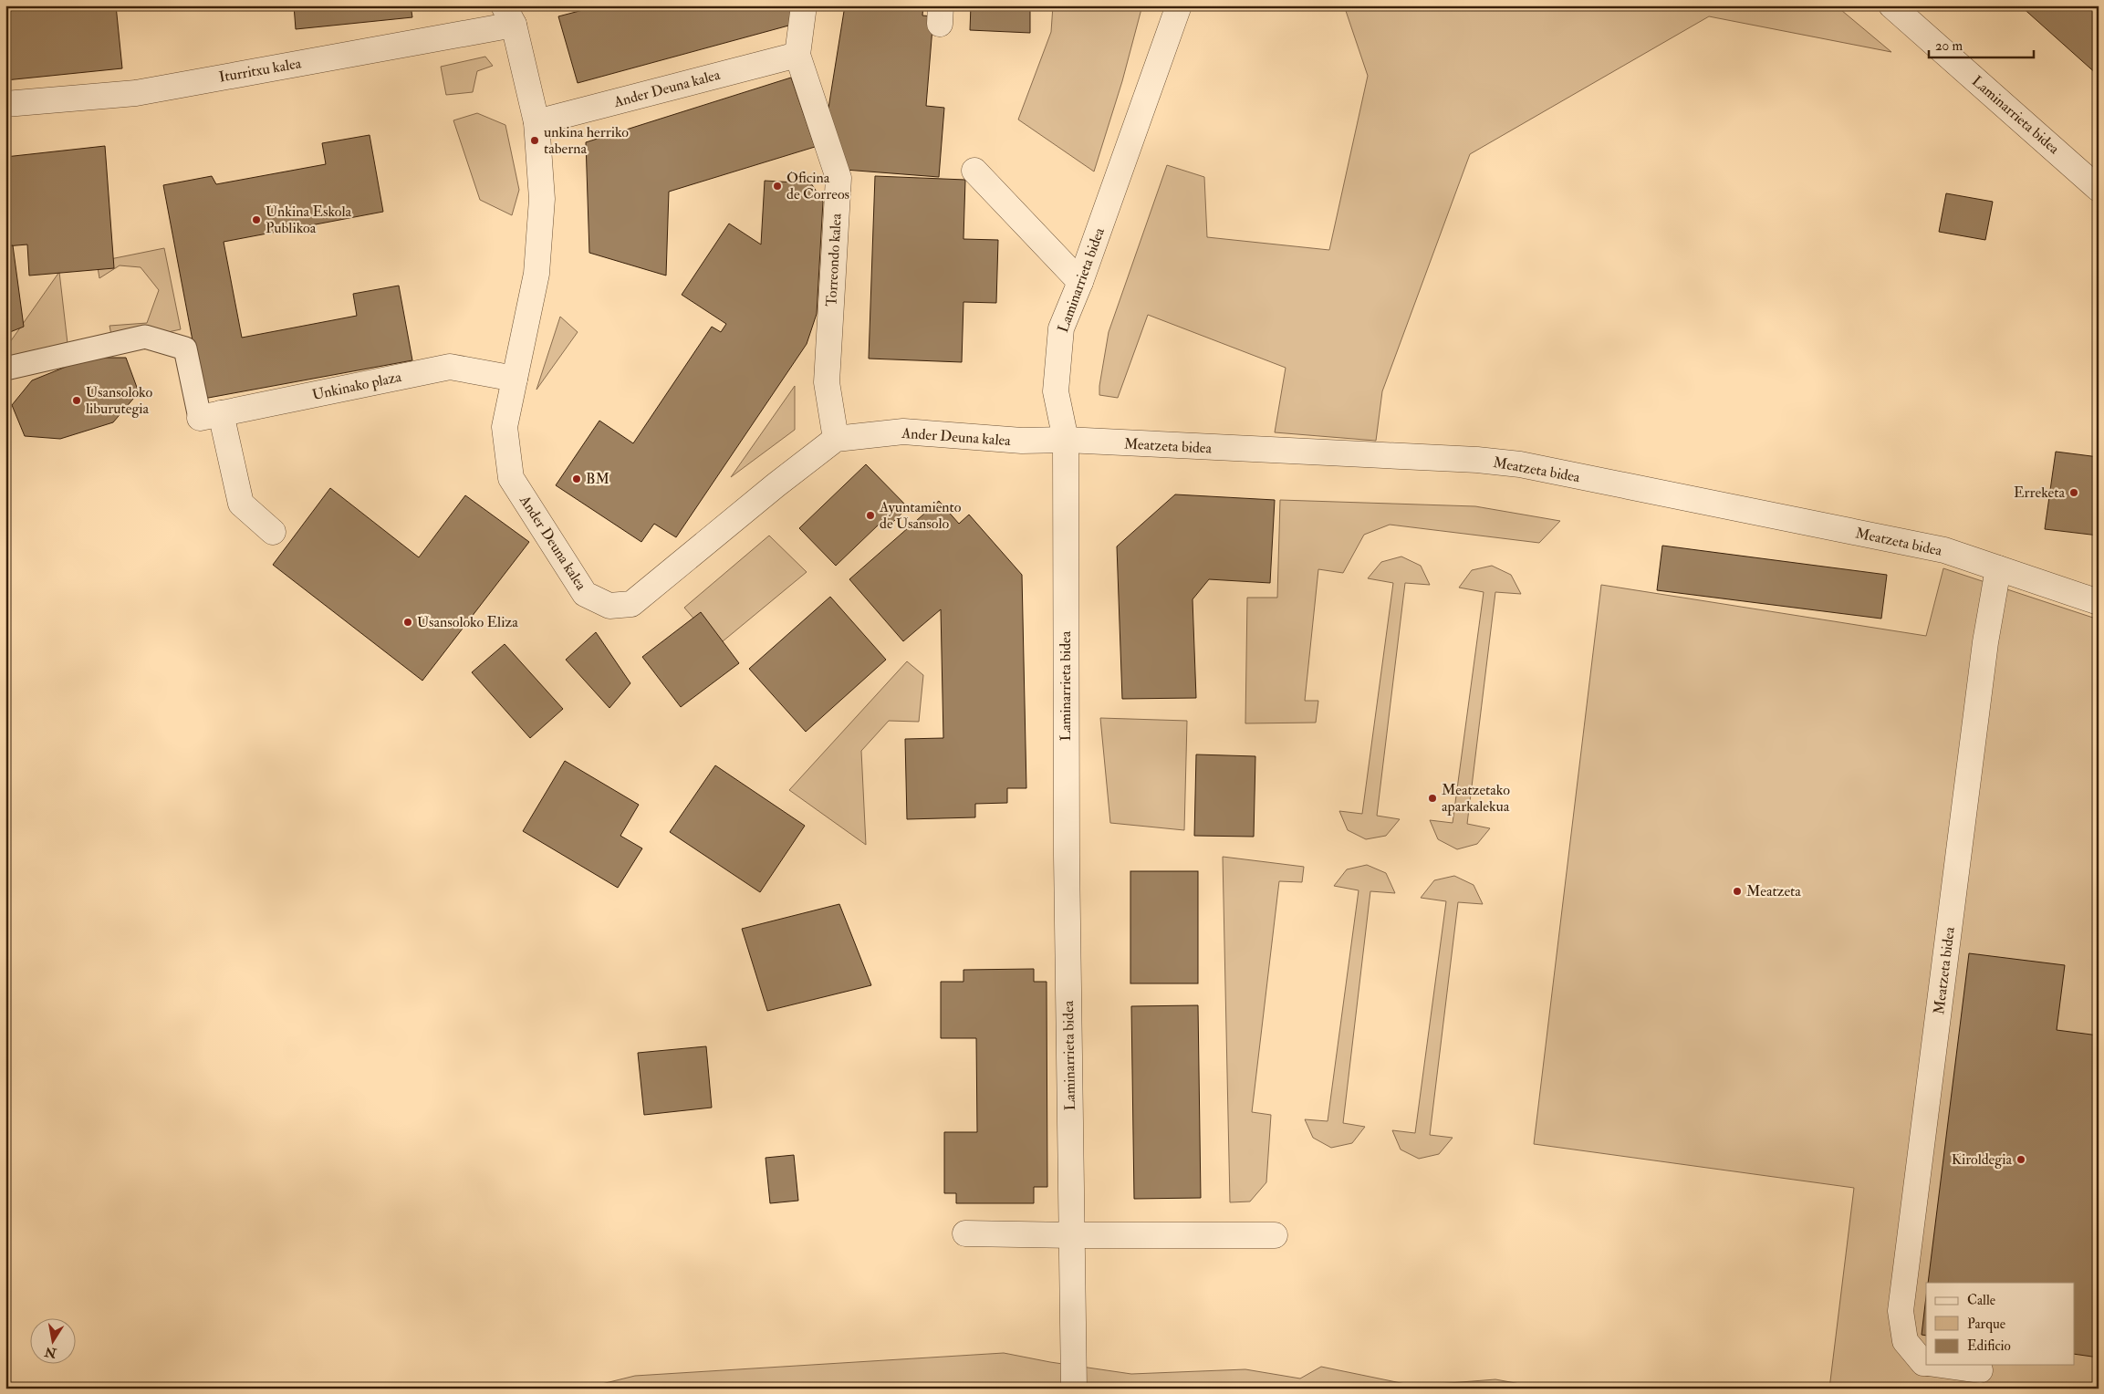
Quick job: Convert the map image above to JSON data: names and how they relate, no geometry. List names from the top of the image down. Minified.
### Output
{"streets":{"street":["Iturritxu kalea","Ander Deuna kalea","Laminarrieta bidea","Torreondo kalea","Unkinako plaza","Meatzeta bidea"]},"crossings":[["Iturritxu kalea","Ander Deuna kalea"],["Ander Deuna kalea","Laminarrieta bidea"],["Ander Deuna kalea","Torreondo kalea"],["Ander Deuna kalea","Unkinako plaza"],["Ander Deuna kalea","Meatzeta bidea"],["Laminarrieta bidea","Meatzeta bidea"]],"places":["unkina herriko taberna","Oficina de Correos","Unkina Eskola Publikoa","Usansoloko liburutegia","BM","Erreketa","Ayuntamiento de Usansolo","Usansoloko Eliza","Meatzetako aparkalekua","Meatzeta","Kiroldegia"],"legend":["Calle","Parque","Edificio"],"scale_bar":"20 m","north":"bottom"}
